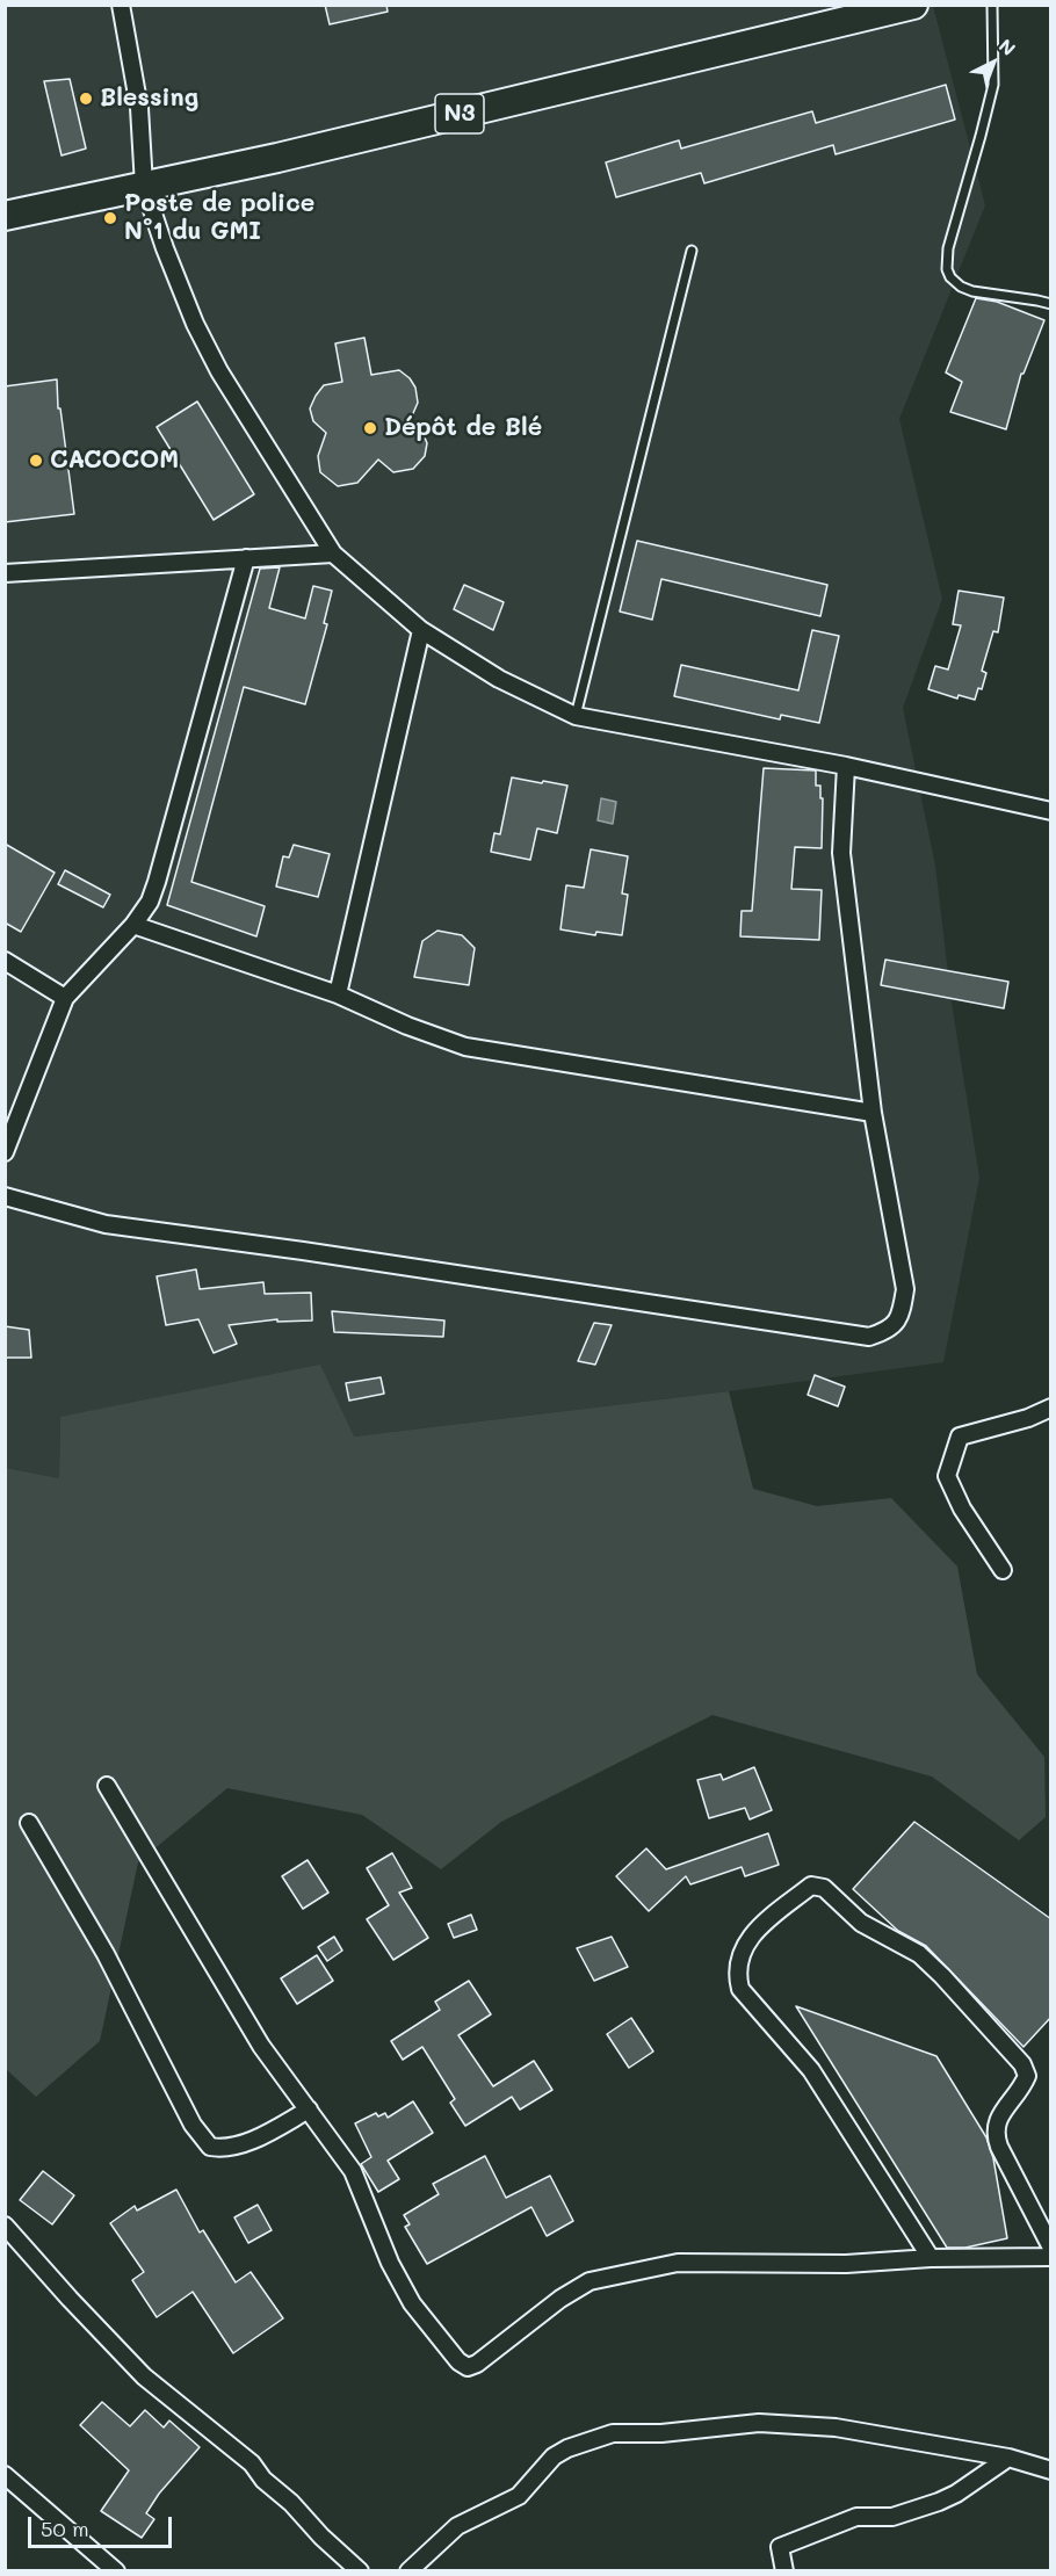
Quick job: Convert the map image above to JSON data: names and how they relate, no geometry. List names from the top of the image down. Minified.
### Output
{"streets":{"highway":["N3"]},"places":["Blessing","Poste de police N°1 du GMI","Dépôt de Blé","CACOCOM"],"scale_bar":"50 m","north":"top right"}
